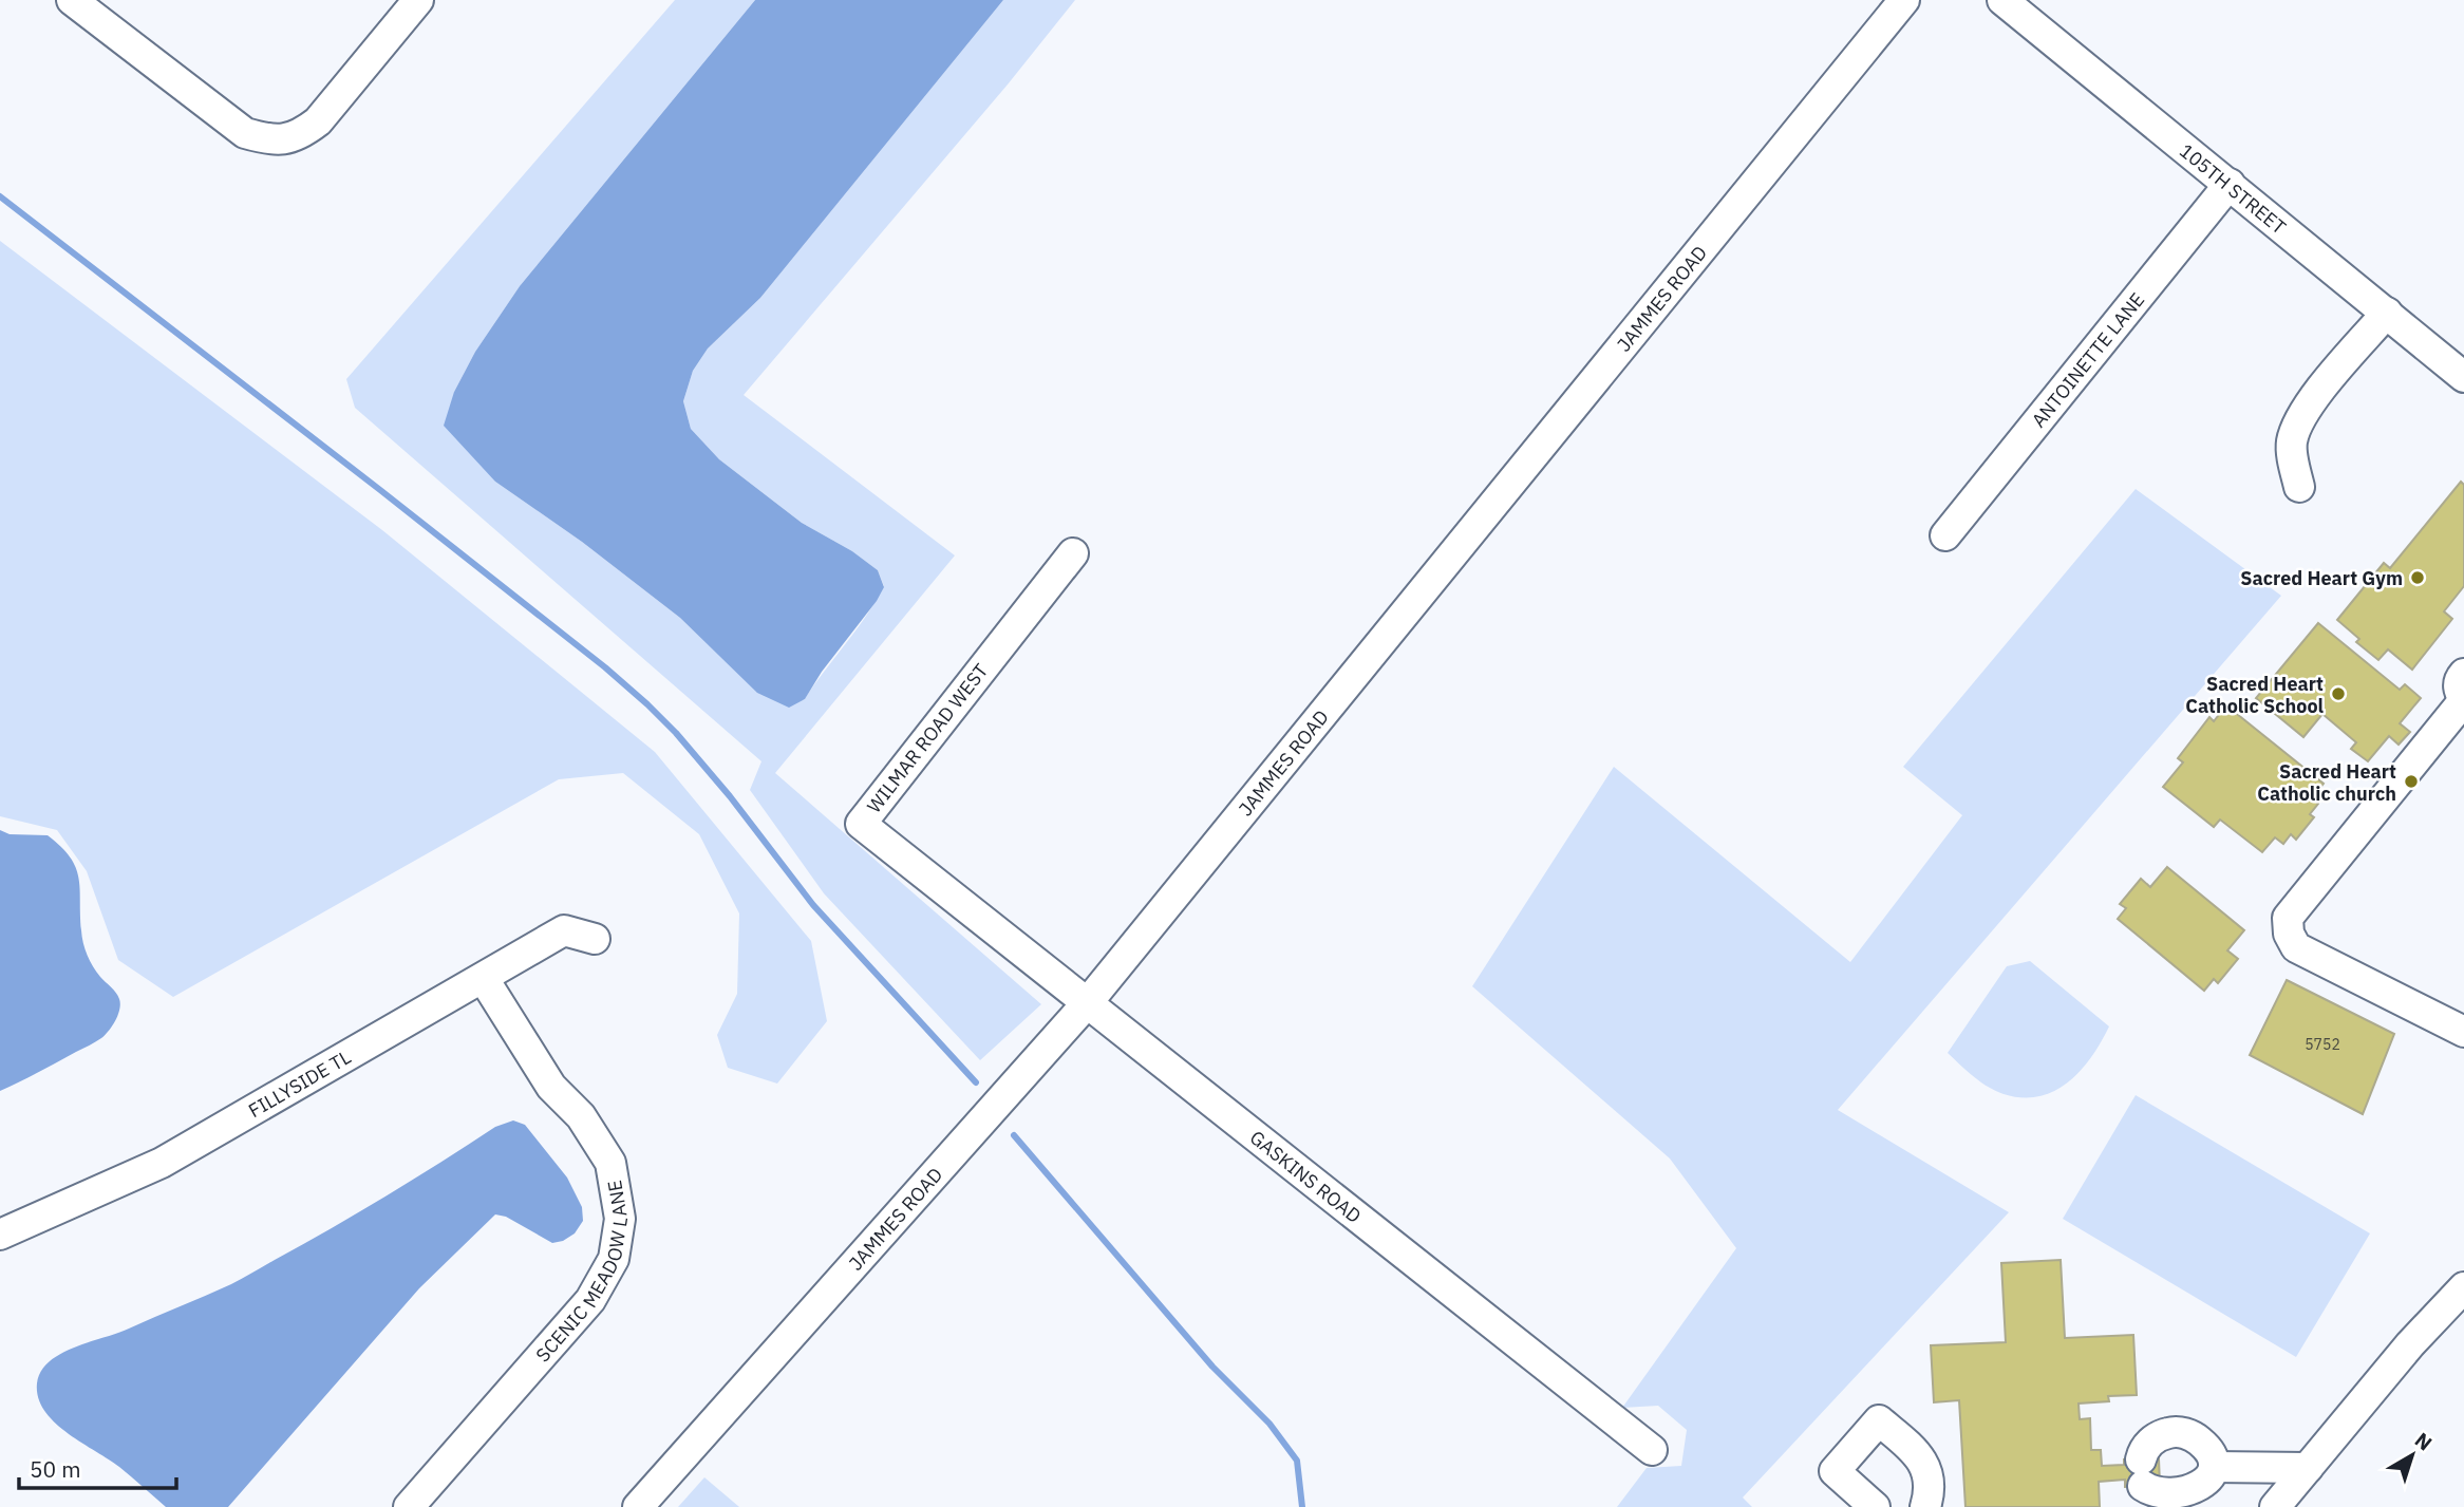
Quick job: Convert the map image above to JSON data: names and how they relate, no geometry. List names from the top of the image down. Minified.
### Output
{"streets":{"street":["105TH STREET","JAMMES ROAD","ANTOINETTE LANE","WILMAR ROAD WEST","FILLYSIDE TL","GASKINS ROAD","SCENIC MEADOW LANE"]},"crossings":[["105TH STREET","ANTOINETTE LANE"],["JAMMES ROAD","GASKINS ROAD"],["WILMAR ROAD WEST","GASKINS ROAD"],["FILLYSIDE TL","SCENIC MEADOW LANE"]],"places":["Sacred Heart Gym","Sacred Heart Catholic School","Sacred Heart Catholic church"],"house_numbers":["5752"],"scale_bar":"50 m","north":"top right"}
